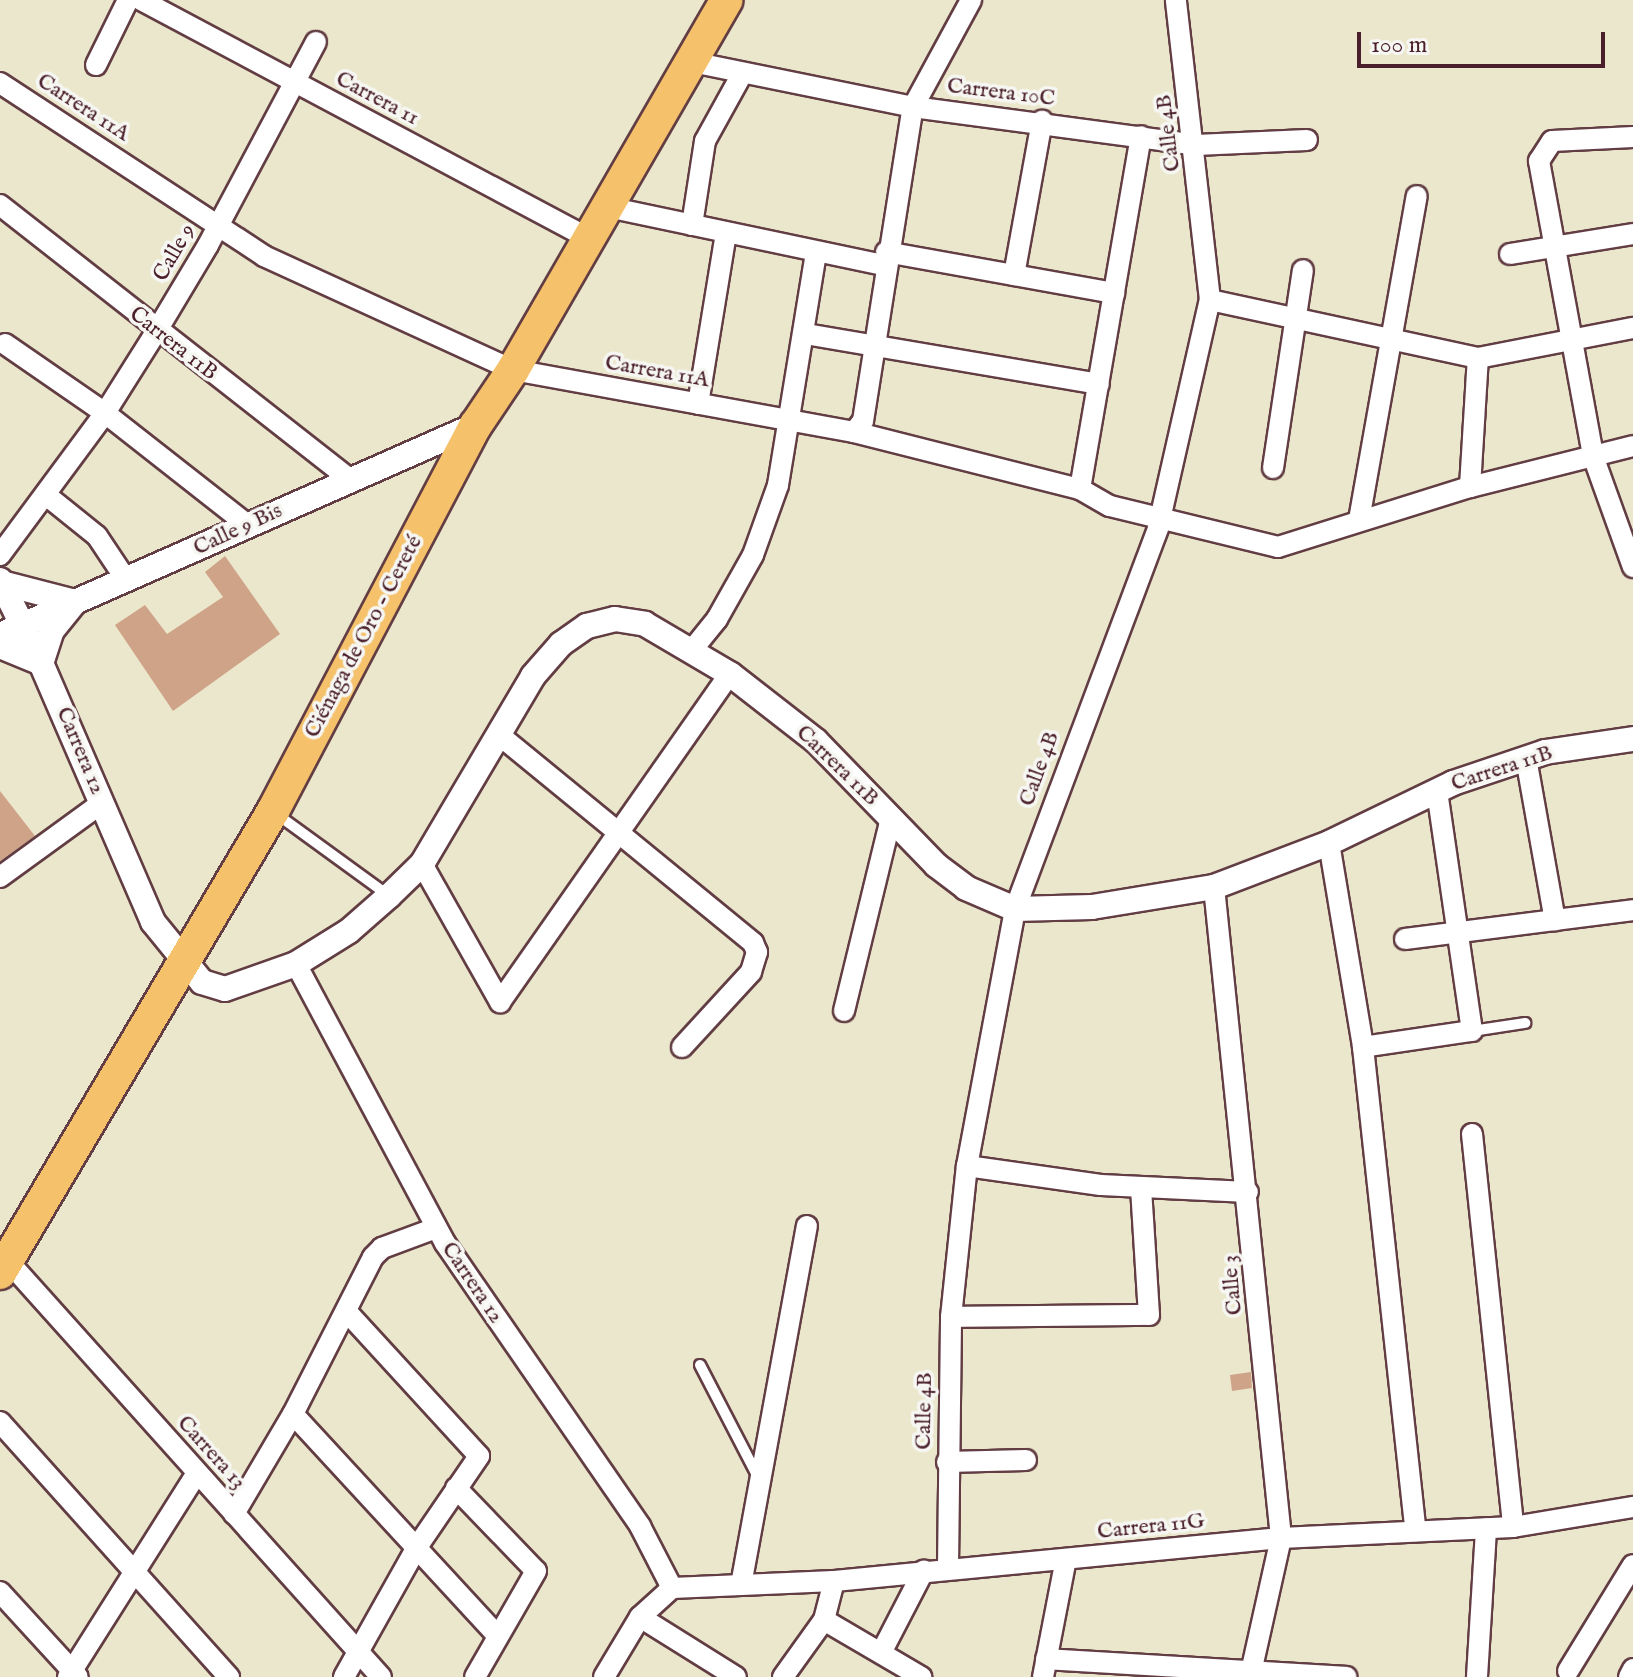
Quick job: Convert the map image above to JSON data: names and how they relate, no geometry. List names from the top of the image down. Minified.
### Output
{"streets":{"highway":["Ciénaga de Oro - Cereté"],"street":["Carrera 10C","Carrera 11","Carrera 11A","Calle 4B","Calle 9","Carrera 11B","Calle 9 Bis","Carrera 12","Calle 3","Carrera 13","Carrera 11G"]},"crossings":[["Carrera 10C","Calle 4B"],["Carrera 10C","Ciénaga de Oro - Cereté"],["Carrera 11","Calle 9"],["Carrera 11","Ciénaga de Oro - Cereté"],["Carrera 11A","Calle 4B"],["Carrera 11A","Calle 9"],["Carrera 11A","Ciénaga de Oro - Cereté"],["Calle 4B","Carrera 11B"],["Calle 4B","Carrera 11G"],["Calle 9","Carrera 11B"],["Carrera 11B","Calle 9 Bis"],["Carrera 11B","Ciénaga de Oro - Cereté"],["Carrera 11B","Carrera 12"],["Carrera 11B","Calle 3"],["Calle 9 Bis","Ciénaga de Oro - Cereté"],["Calle 9 Bis","Carrera 12"],["Ciénaga de Oro - Cereté","Carrera 12"],["Ciénaga de Oro - Cereté","Carrera 13"],["Carrera 12","Carrera 11G"],["Calle 3","Carrera 11G"]],"scale_bar":"100 m"}
